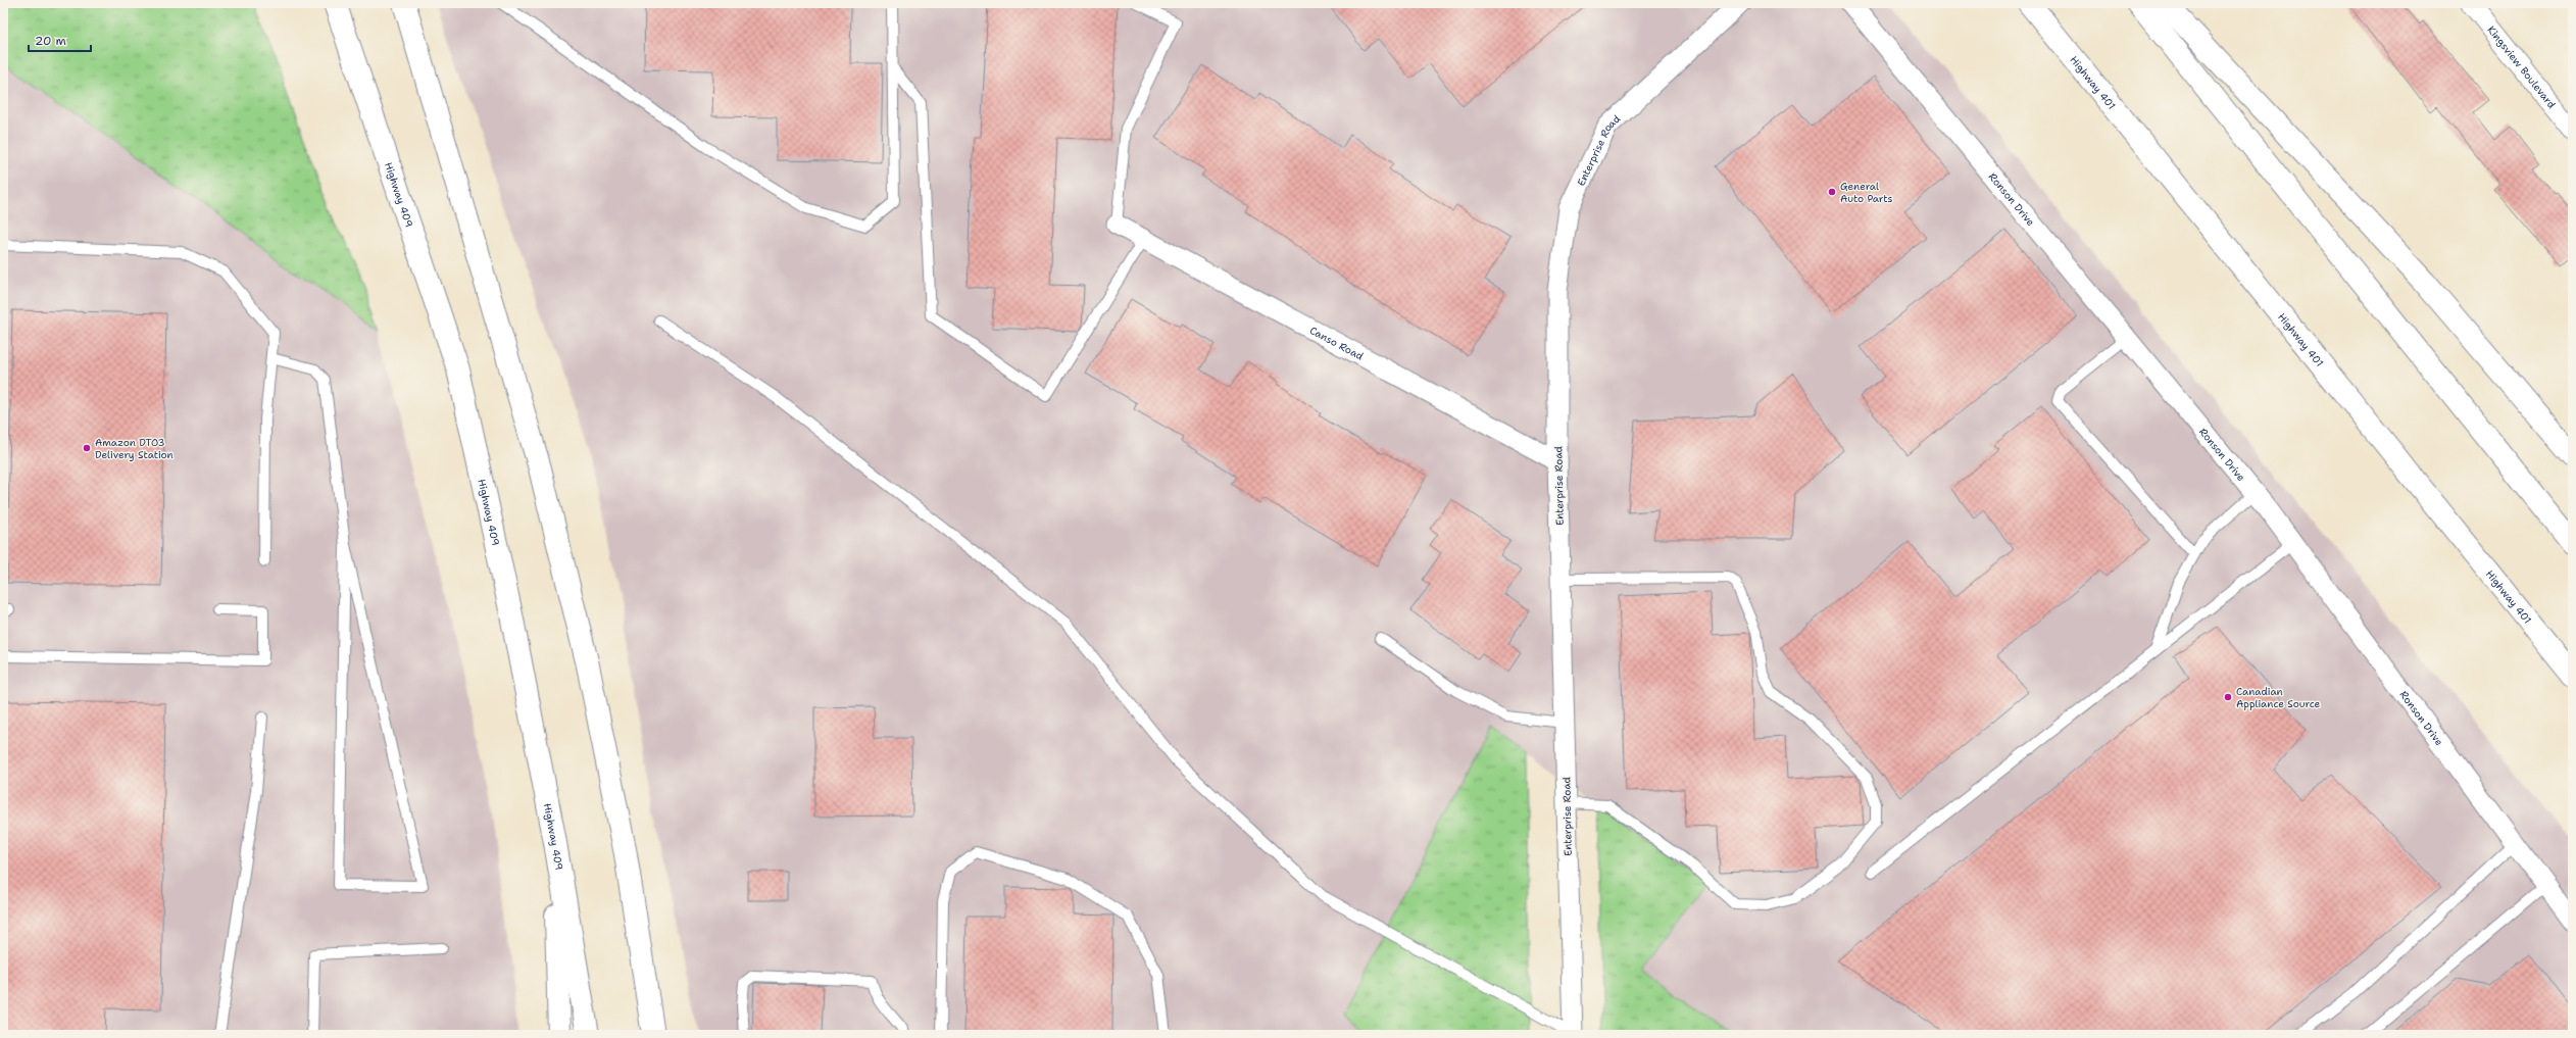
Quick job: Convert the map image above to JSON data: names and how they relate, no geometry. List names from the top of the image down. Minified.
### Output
{"streets":{"highway":["Highway 401","Highway 409"],"street":["Kingsview Boulevard","Enterprise Road","Ronson Drive","Canso Road"]},"crossings":[["Enterprise Road","Canso Road"]],"places":["General Auto Parts","Amazon DTO3 Delivery Station","Canadian Appliance Source"],"scale_bar":"20 m"}
